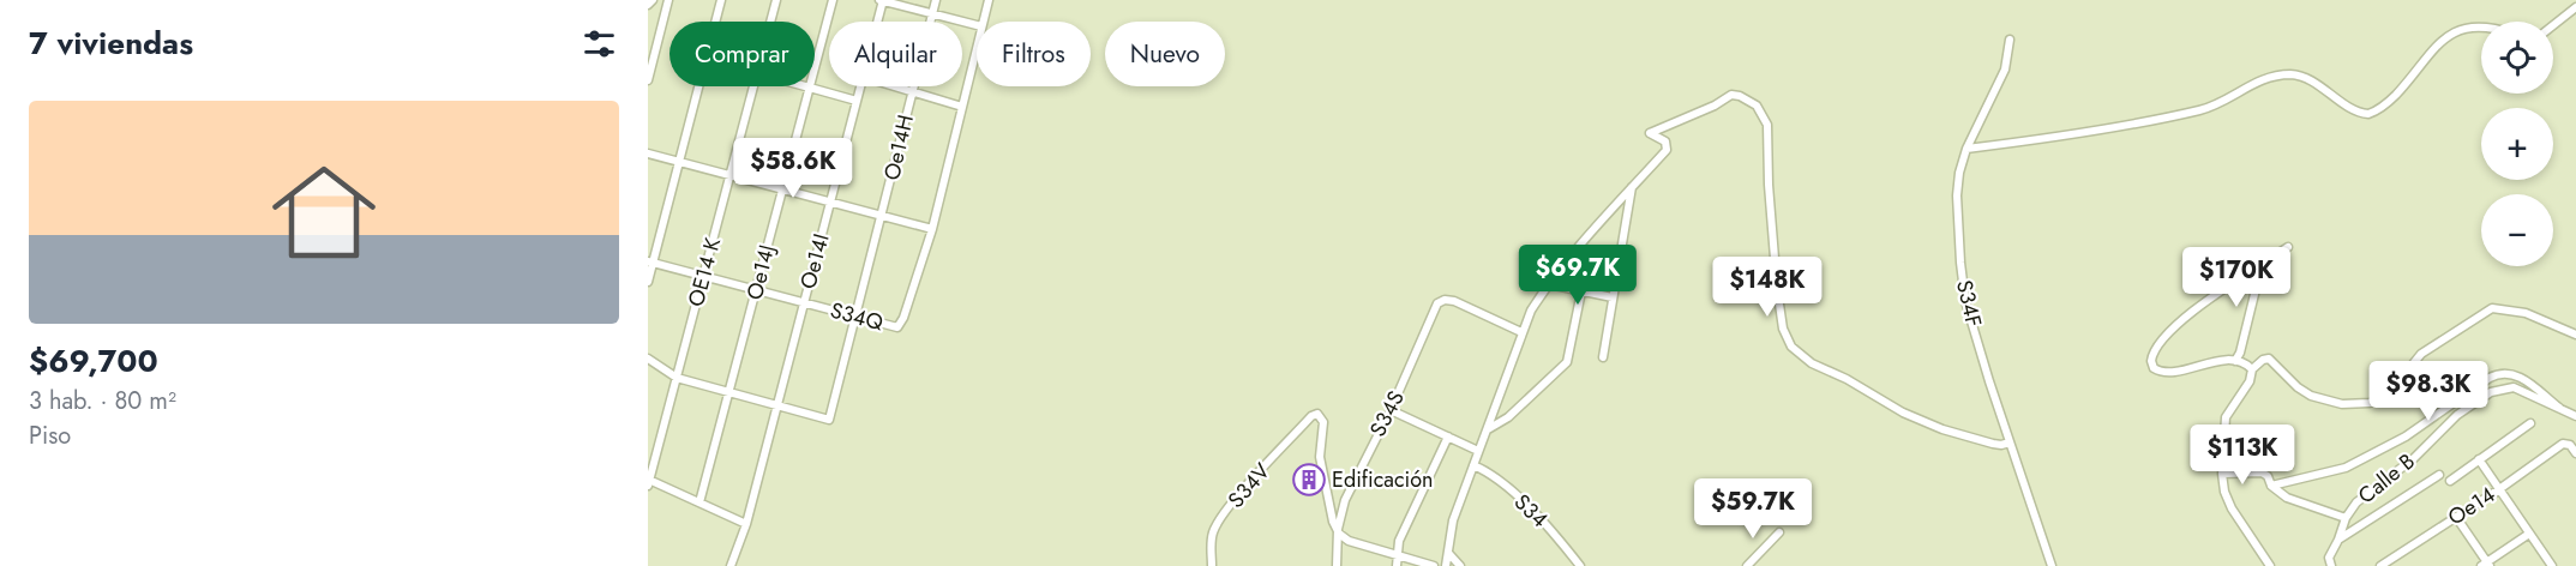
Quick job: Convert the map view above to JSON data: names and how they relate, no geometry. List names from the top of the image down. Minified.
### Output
{"streets":{"street":["Oe14H","Oe14I","OE14 K","Oe14J","S34F","S34Q","S34S","Calle B","S34V","Oe14","S34"]},"crossings":[["Oe14H","Oe14I"],["Oe14H","S34Q"],["Oe14I","S34Q"],["OE14 K","S34Q"],["Oe14J","S34Q"],["S34S","S34V"]],"places":{"building":["Edificación"]},"page":{"heading":"7 viviendas","map_buttons":["+","−"],"chip":["Comprar","Alquilar","Filtros","Nuevo"],"list":[{"name":"$69,700","note":"3 hab. · 80 m² · Piso"}],"price":["$58.6K","$69.7K","$170K","$148K","$98.3K","$113K","$59.7K"]}}
